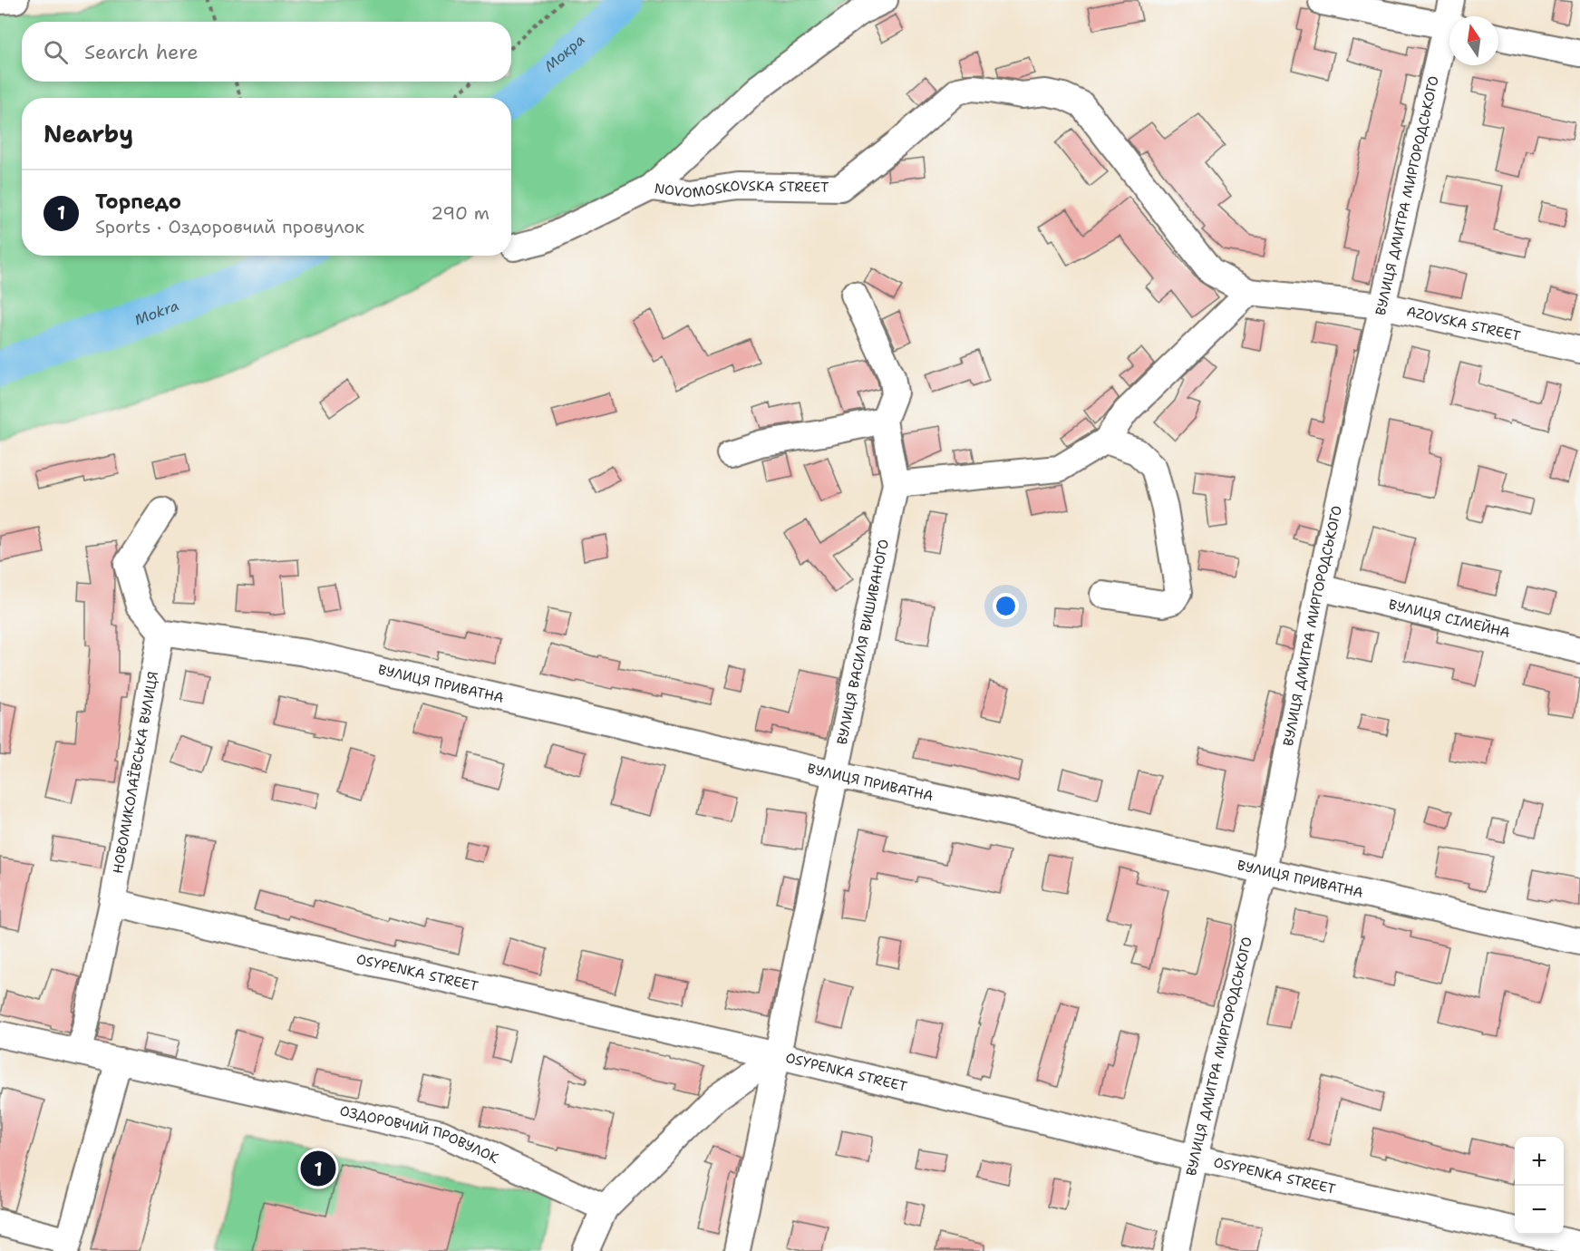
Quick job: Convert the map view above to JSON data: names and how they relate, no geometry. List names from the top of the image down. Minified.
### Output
{"streets":{"street":["NOVOMOSKOVSKA STREET","ВУЛИЦЯ ДМИТРА МИРГОРОДСЬКОГО","AZOVSKA STREET","ВУЛИЦЯ СІМЕЙНА","ВУЛИЦЯ ВАСИЛЯ ВИШИВАНОГО","ВУЛИЦЯ ПРИВАТНА","НОВОМИКОЛАЇВСЬКА ВУЛИЦЯ","OSYPENKA STREET","ОЗДОРОВЧИЙ ПРОВУЛОК"]},"crossings":[["NOVOMOSKOVSKA STREET","AZOVSKA STREET"],["ВУЛИЦЯ ДМИТРА МИРГОРОДСЬКОГО","AZOVSKA STREET"],["ВУЛИЦЯ ДМИТРА МИРГОРОДСЬКОГО","ВУЛИЦЯ СІМЕЙНА"],["ВУЛИЦЯ ДМИТРА МИРГОРОДСЬКОГО","ВУЛИЦЯ ПРИВАТНА"],["ВУЛИЦЯ ДМИТРА МИРГОРОДСЬКОГО","OSYPENKA STREET"],["ВУЛИЦЯ ВАСИЛЯ ВИШИВАНОГО","ВУЛИЦЯ ПРИВАТНА"],["ВУЛИЦЯ ВАСИЛЯ ВИШИВАНОГО","OSYPENKA STREET"],["ВУЛИЦЯ ПРИВАТНА","НОВОМИКОЛАЇВСЬКА ВУЛИЦЯ"],["НОВОМИКОЛАЇВСЬКА ВУЛИЦЯ","OSYPENKA STREET"],["НОВОМИКОЛАЇВСЬКА ВУЛИЦЯ","ОЗДОРОВЧИЙ ПРОВУЛОК"]],"water":["Мокра","Mokra"],"north":"top","page":{"search":"Search here","heading":"Nearby","list":[{"mark":"1","name":"Торпедо","note":"Sports · Оздоровчий провулок","value":"290 m"}],"map_buttons":["+","−"],"pins":"1"}}
